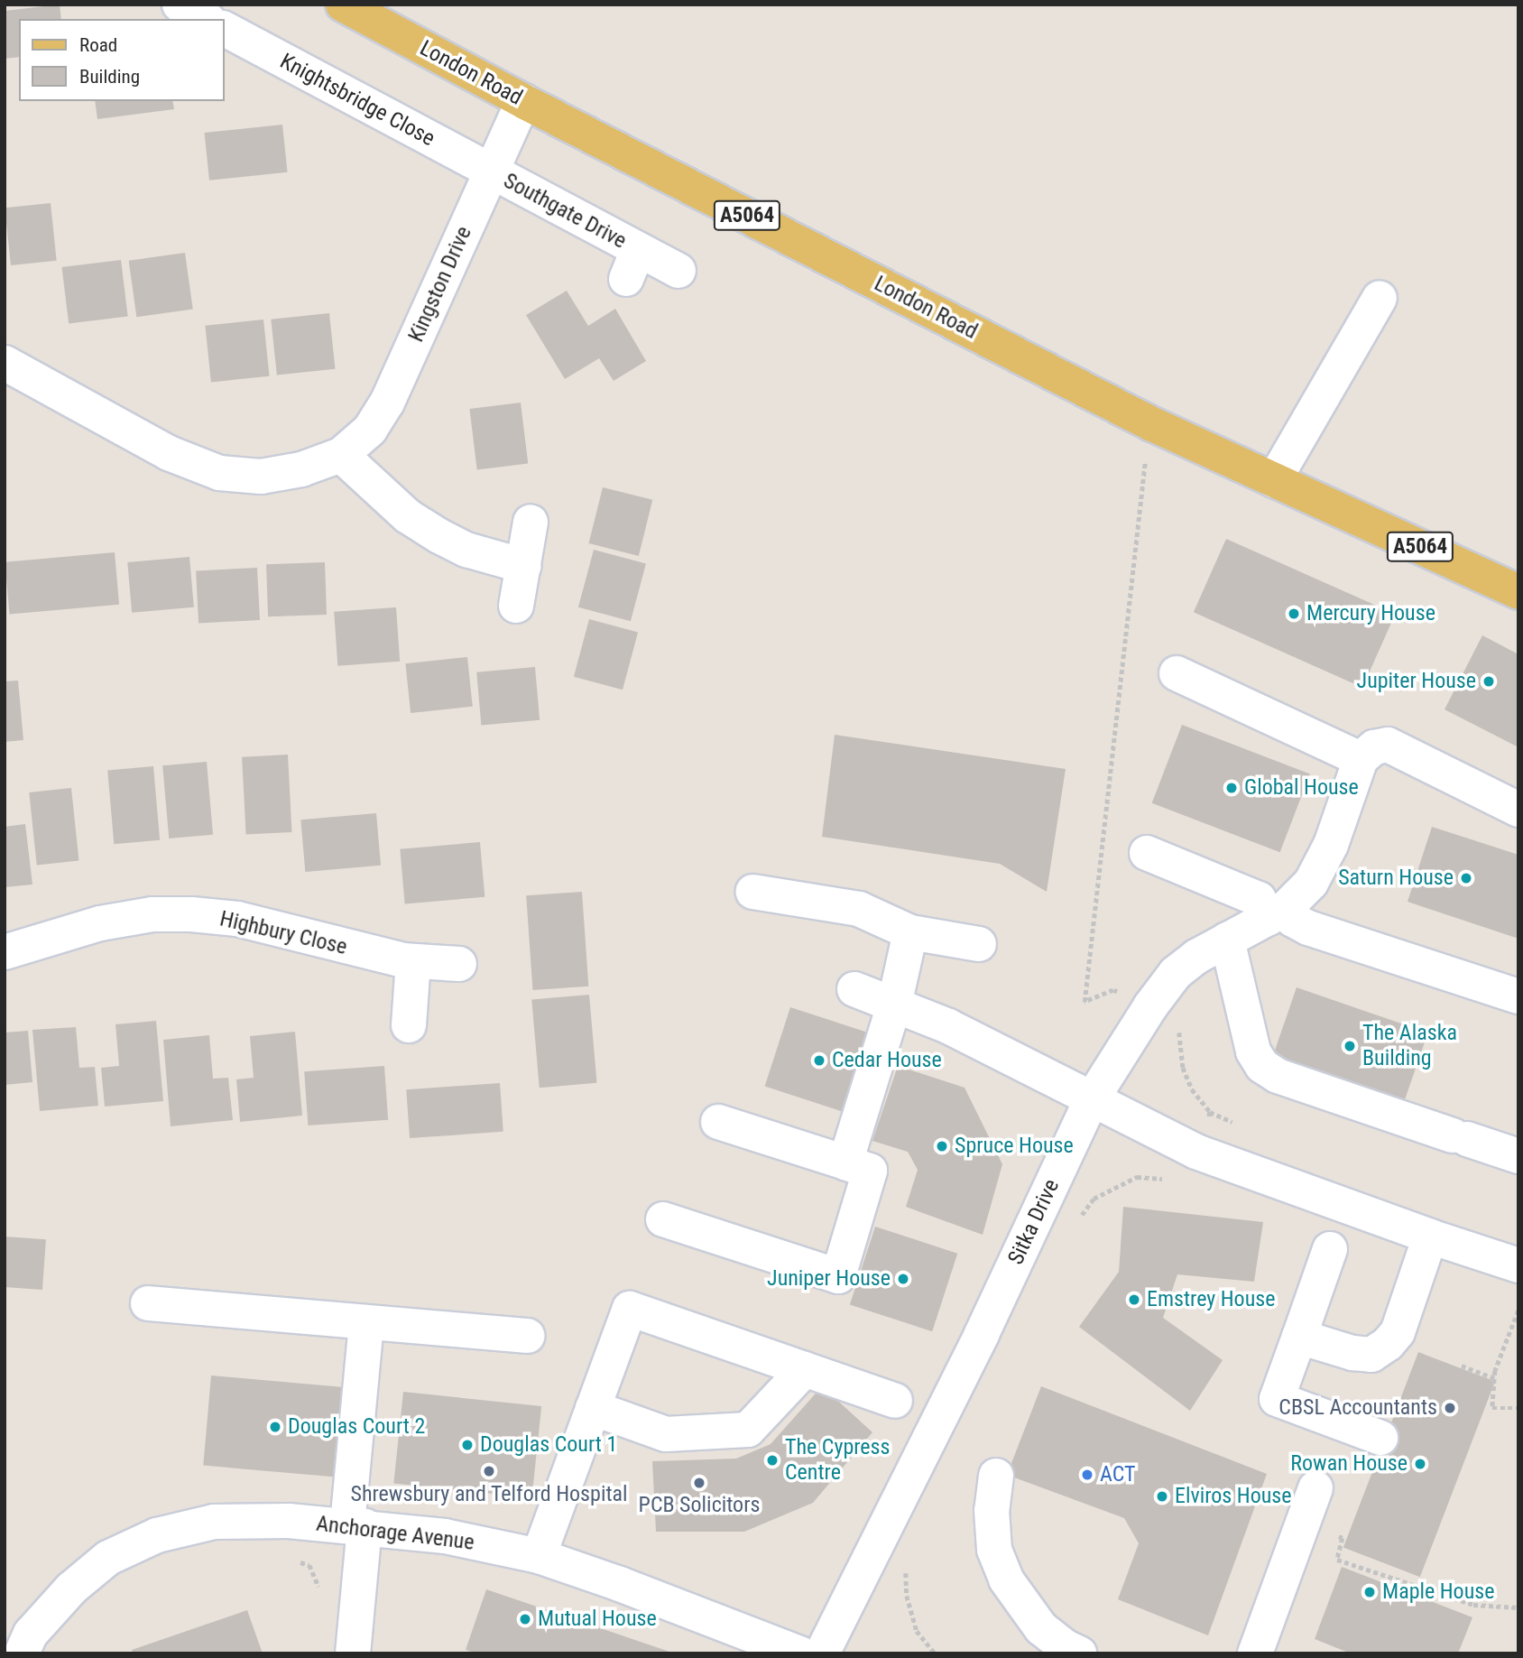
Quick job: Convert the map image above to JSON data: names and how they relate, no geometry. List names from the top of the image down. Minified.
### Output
{"streets":{"main road":["London Road","A5064"],"street":["Knightsbridge Close","Southgate Drive","Kingston Drive","Highbury Close","Sitka Drive","Anchorage Avenue"]},"crossings":[["London Road","Kingston Drive"],["Knightsbridge Close","Southgate Drive"],["Knightsbridge Close","Kingston Drive"],["Southgate Drive","Kingston Drive"]],"places":["Mercury House","Jupiter House","Global House","Saturn House","The Alaska Building","Cedar House","Spruce House","Juniper House","Emstrey House","CBSL Accountants","Douglas Court 2","Douglas Court 1","The Cypress Centre","Rowan House","Shrewsbury and Telford Hospital","ACT","PCB Solicitors","Elviros House","Maple House","Mutual House"],"legend":["Road","Building"]}
